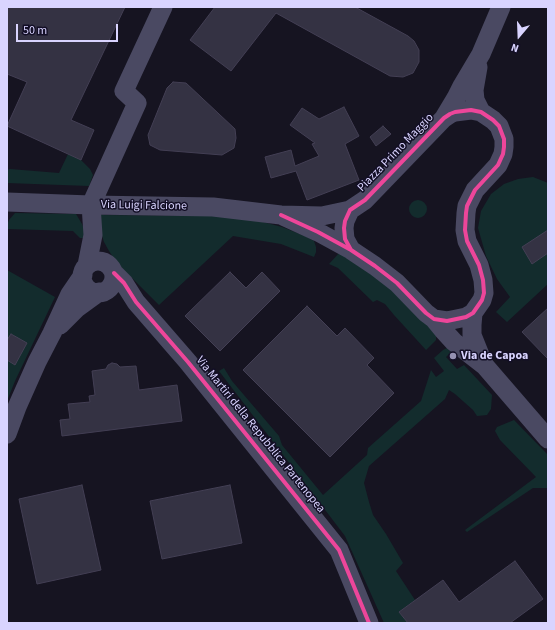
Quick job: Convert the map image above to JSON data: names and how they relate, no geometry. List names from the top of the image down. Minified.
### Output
{"streets":{"street":["Piazza Primo Maggio","Via Luigi Falcione","Via Martiri della Repubblica Partenopea"]},"crossings":[["Piazza Primo Maggio","Via Luigi Falcione"]],"places":["Via de Capoa"],"scale_bar":"50 m","north":"bottom"}
